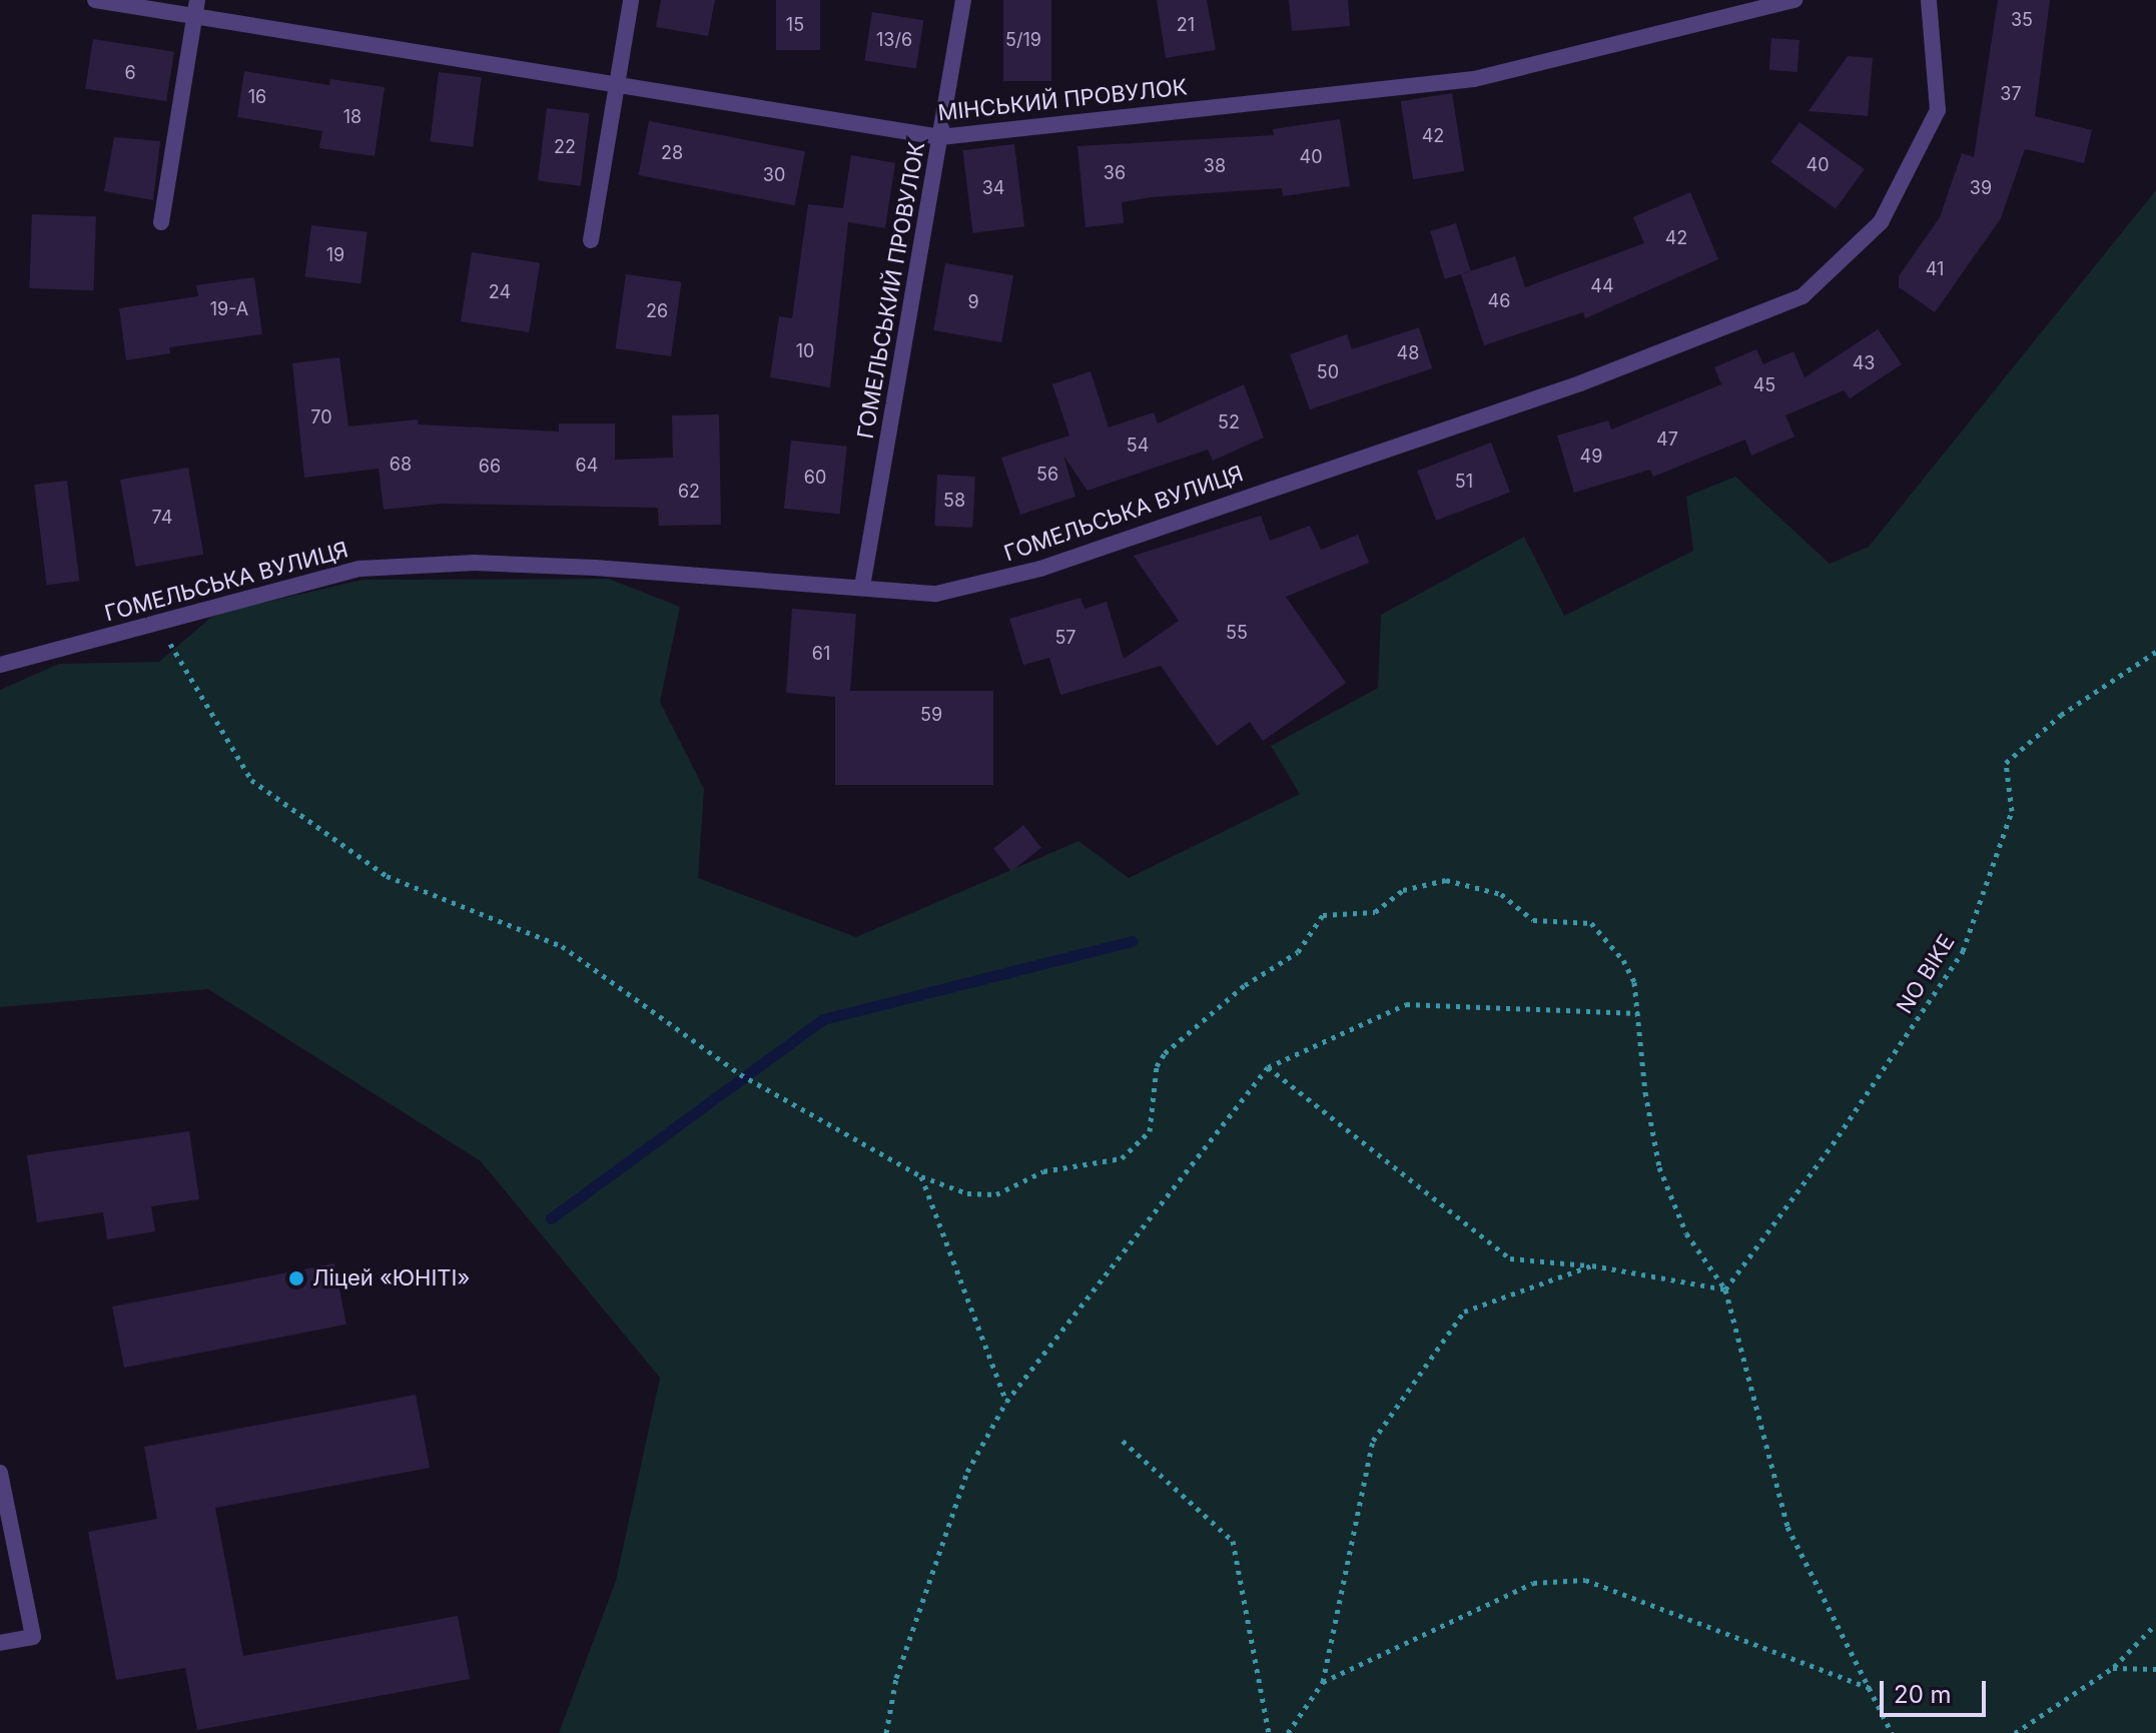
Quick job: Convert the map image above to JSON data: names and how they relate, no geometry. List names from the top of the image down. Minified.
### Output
{"streets":{"street":["МІНСЬКИЙ ПРОВУЛОК","ГОМЕЛЬСЬКИЙ ПРОВУЛОК","ГОМЕЛЬСЬКА ВУЛИЦЯ"],"path":["NO BIKE"]},"crossings":[["МІНСЬКИЙ ПРОВУЛОК","ГОМЕЛЬСЬКИЙ ПРОВУЛОК"],["ГОМЕЛЬСЬКИЙ ПРОВУЛОК","ГОМЕЛЬСЬКА ВУЛИЦЯ"]],"places":["Ліцей «ЮНІТІ»"],"house_numbers":["35","15","21","13/6","5/19","6","37","16","18","42","22","28","40","40","38","36","30","34","39","42","19","41","44","24","46","9","19-А","26","10","48","43","50","45","70","52","47","54","49","68","64","66","56","60","51","62","58","74","55","57","61","59"],"scale_bar":"20 m"}
